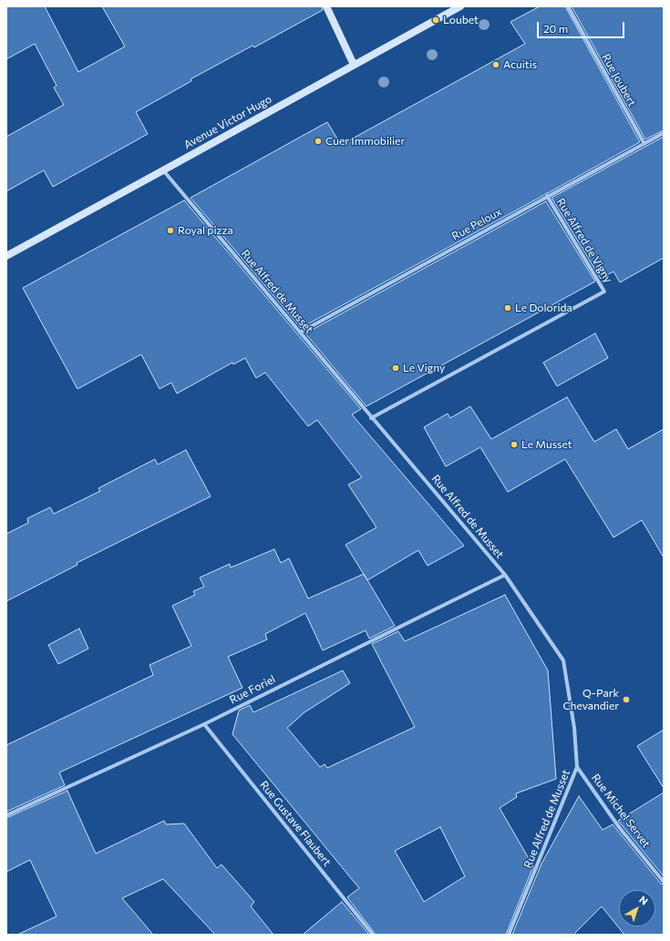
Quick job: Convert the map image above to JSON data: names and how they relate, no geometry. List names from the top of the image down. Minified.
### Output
{"streets":{"main road":["Avenue Victor Hugo"],"street":["Rue Joubert","Rue Peloux","Rue Alfred de Vigny","Rue Alfred de Musset","Rue Foriel","Rue Michel Servet","Rue Gustave Flaubert"]},"crossings":[["Rue Joubert","Rue Peloux"],["Avenue Victor Hugo","Rue Alfred de Musset"],["Rue Peloux","Rue Alfred de Vigny"],["Rue Peloux","Rue Alfred de Musset"],["Rue Alfred de Vigny","Rue Alfred de Musset"],["Rue Alfred de Musset","Rue Foriel"],["Rue Alfred de Musset","Rue Michel Servet"],["Rue Foriel","Rue Gustave Flaubert"]],"places":["Loubet","Acuitis","Cuer Immobilier","Royal pizza","Le Dolorida","Le Vigny","Le Musset","Q-Park Chevandier"],"scale_bar":"20 m","north":"top right"}
